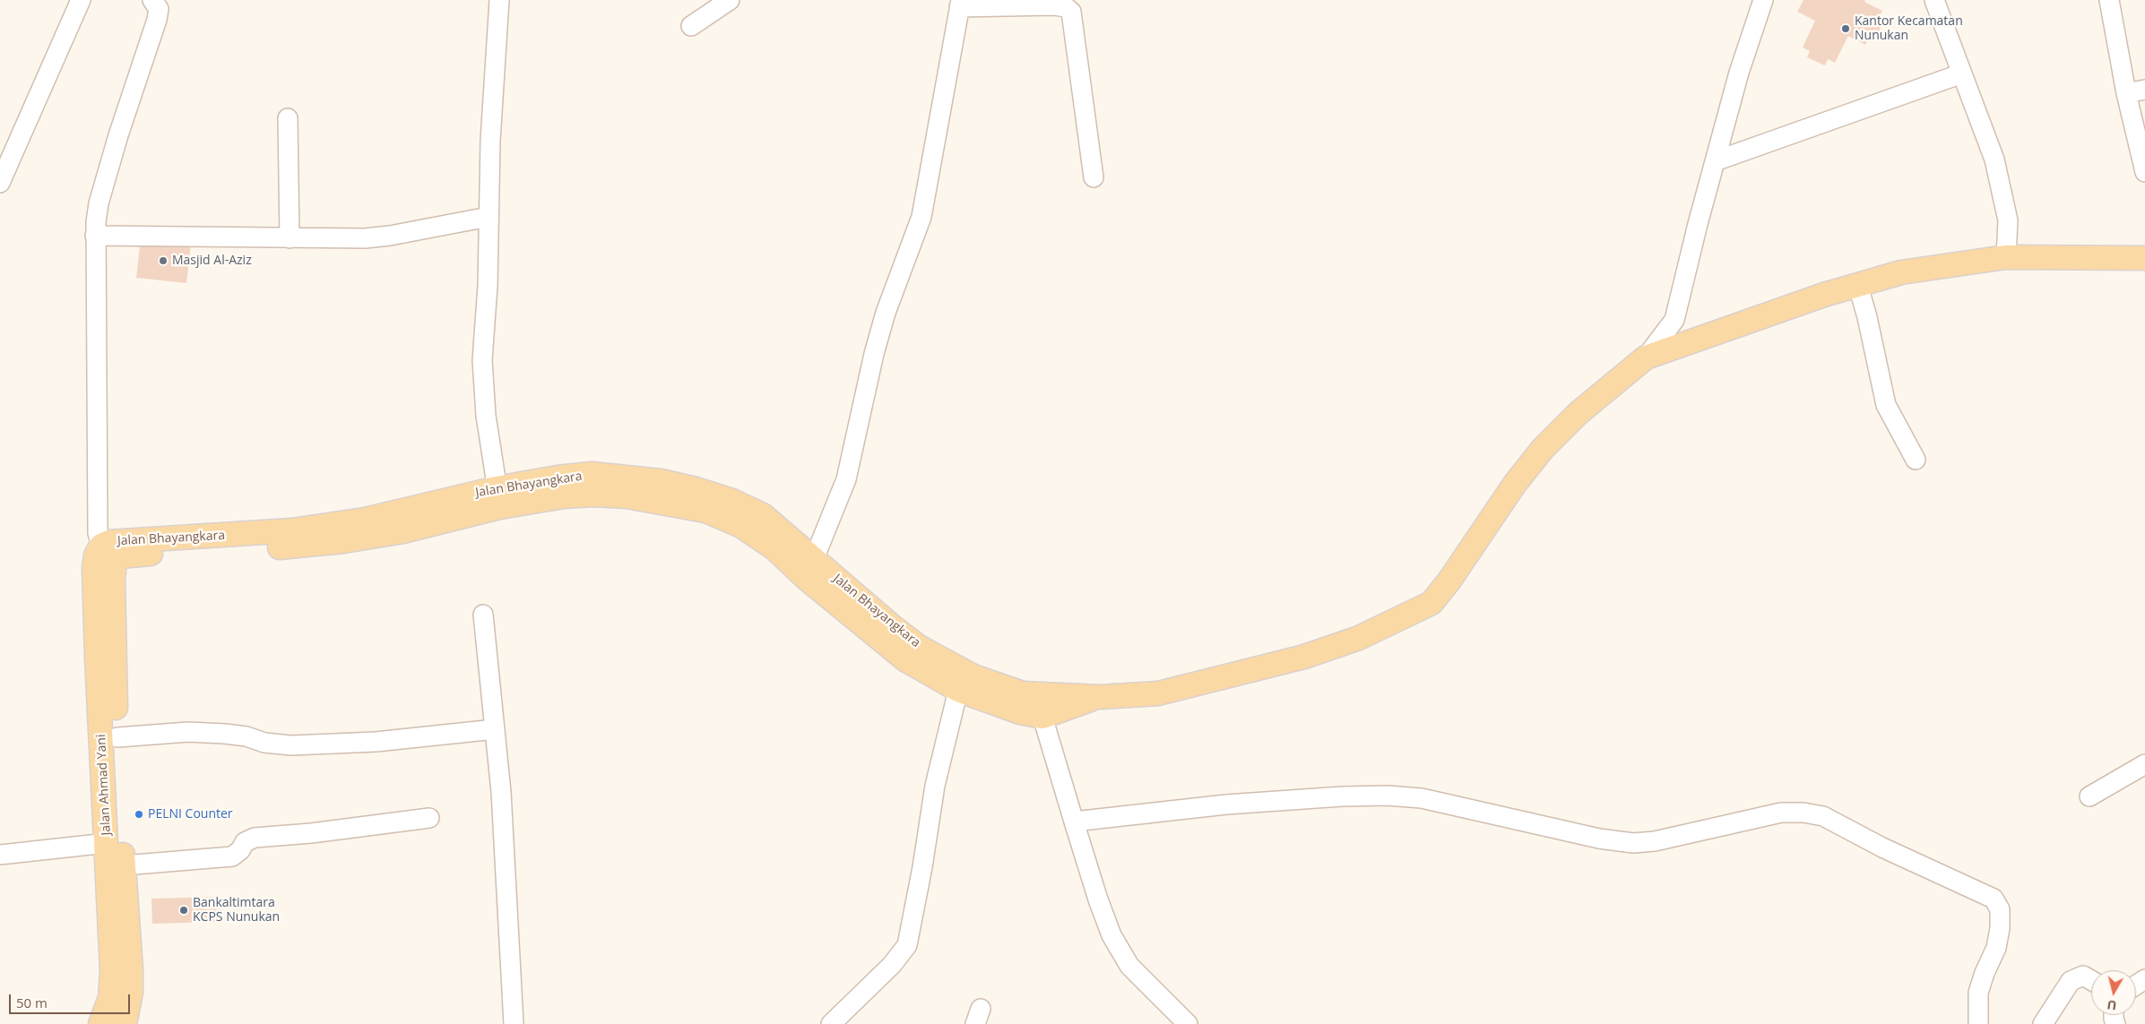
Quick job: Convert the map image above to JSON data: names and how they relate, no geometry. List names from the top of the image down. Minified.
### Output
{"streets":{"main road":["Jalan Bhayangkara","Jalan Ahmad Yani"]},"crossings":[["Jalan Bhayangkara","Jalan Ahmad Yani"]],"places":["Kantor Kecamatan Nunukan","Masjid Al-Aziz","PELNI Counter","Bankaltimtara KCPS Nunukan"],"scale_bar":"50 m","north":"bottom"}
